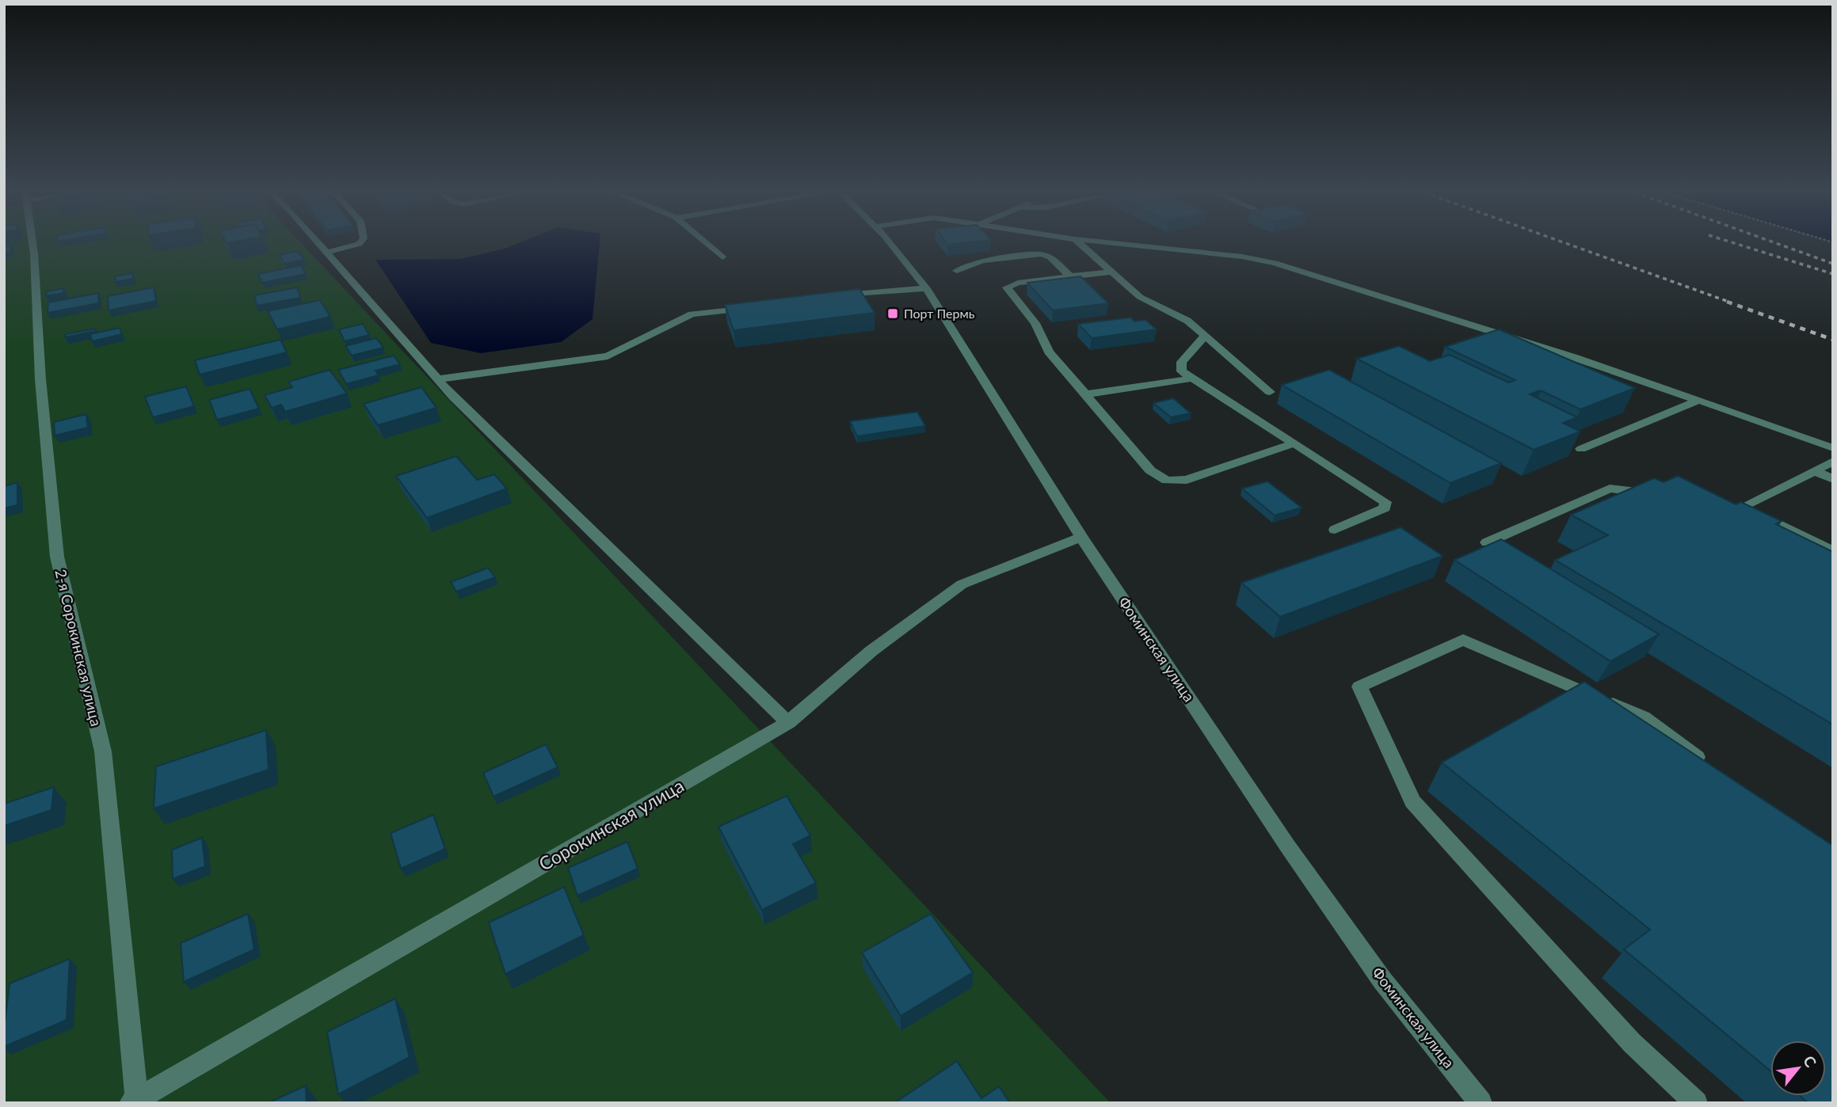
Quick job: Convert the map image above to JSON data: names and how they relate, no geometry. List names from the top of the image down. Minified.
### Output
{"streets":{"street":["2-я Сорокинская улица","Фоминская улица","Сорокинская улица"]},"crossings":[["2-я Сорокинская улица","Сорокинская улица"],["Фоминская улица","Сорокинская улица"]],"places":{"transit":["Порт Пермь"]},"north":"top right"}
